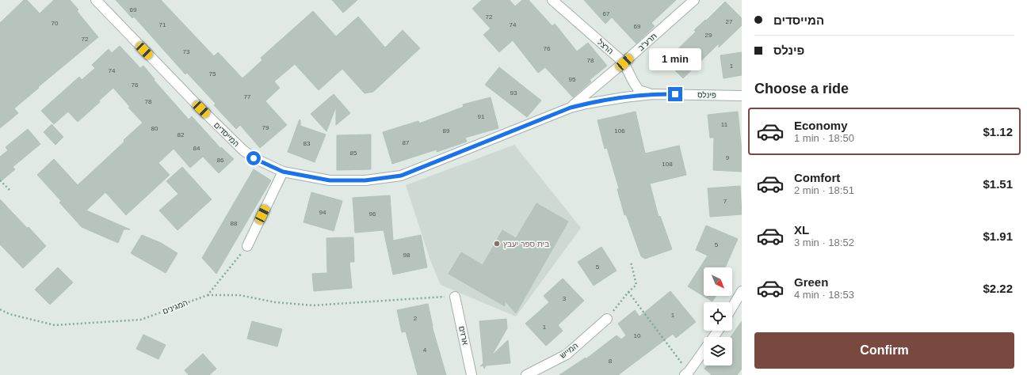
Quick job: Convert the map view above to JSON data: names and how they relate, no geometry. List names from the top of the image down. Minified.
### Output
{"streets":{"street":["תרע\"ב","הרצל","פינלס","המייסדים","ארזים","המייש"],"path":["המגינים"]},"crossings":[["תרע\"ב","הרצל"],["תרע\"ב","המייסדים"],["הרצל","פינלס"],["הרצל","המייסדים"],["פינלס","המייסדים"]],"places":["בית ספר יעבץ"],"house_numbers":["69","67","72","27","70","71","74","69","29","72","76","73","78","1","74","75","95","76","93","77","78","91","11","79","80","89","106","82","87","83","84","85","9","86","108","7","94","96","88","5","98","5","3","1","2","1","10","4","8"],"north":"bottom right","page":{"banner":["המייסדים","פינלס"],"bubble":"1 min","heading":"Choose a ride","list":[{"name":"Economy","note":"1 min · 18:50","value":"$1.12"},{"name":"Comfort","note":"2 min · 18:51","value":"$1.51"},{"name":"XL","note":"3 min · 18:52","value":"$1.91"},{"name":"Green","note":"4 min · 18:53","value":"$2.22"}],"buttons":"Confirm"}}
